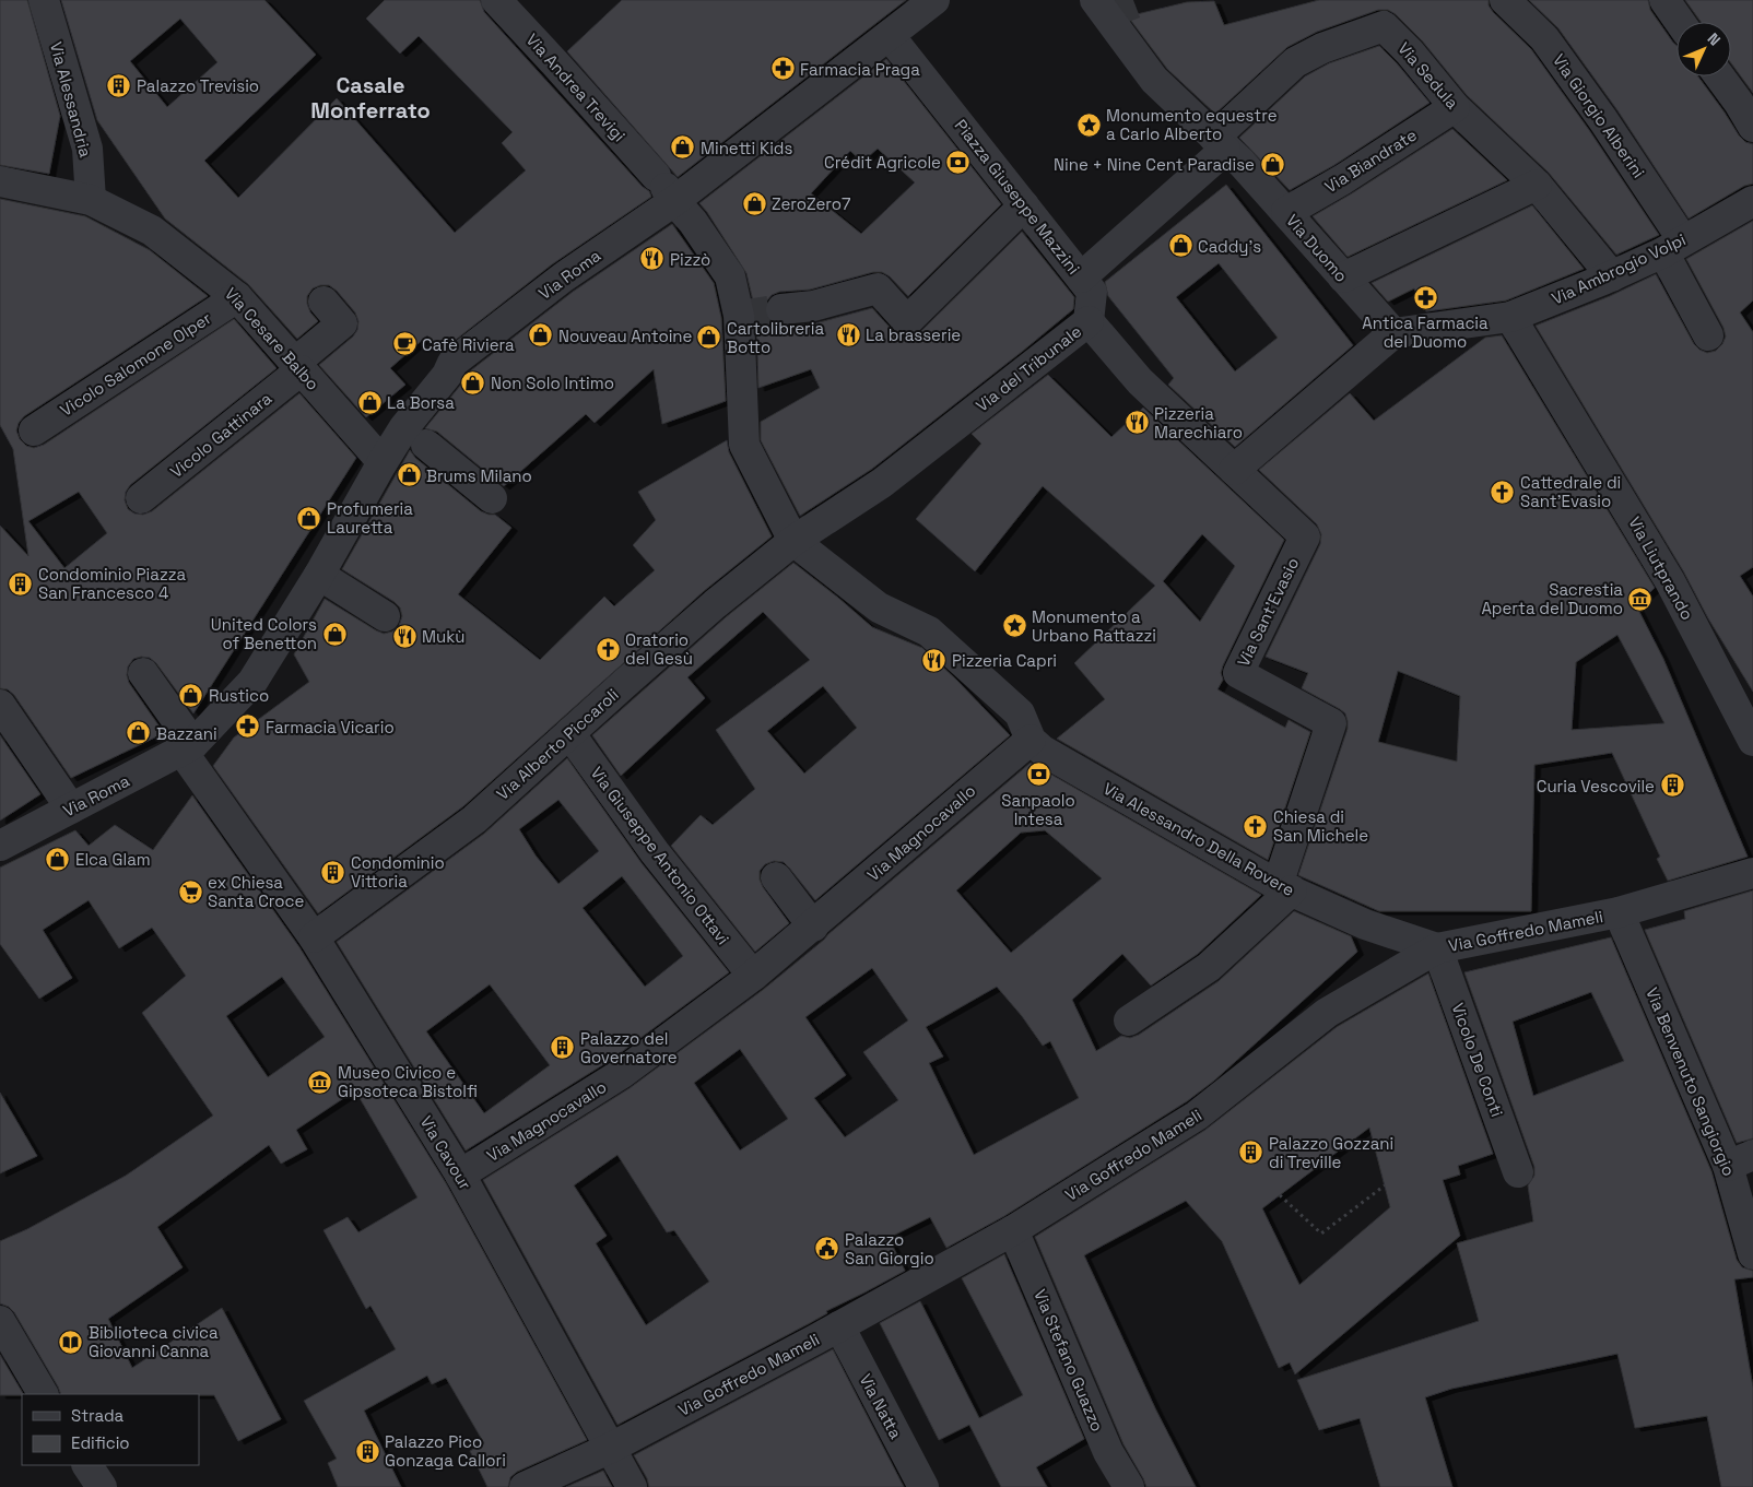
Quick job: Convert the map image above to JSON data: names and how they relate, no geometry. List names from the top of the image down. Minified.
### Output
{"streets":{"street":["Via Sedula","Via Andrea Trevigi","Via Alessandria","Via Giorgio Alberini","Via Biandrate","Piazza Giuseppe Mazzini","Via Duomo","Via Ambrogio Volpi","Via Roma","Via Cesare Balbo","Vicolo Salomone Olper","Via del Tribunale","Vicolo Gattinara","Via Liutprando","Via Sant'Evasio","Via Alberto Piccaroli","Via Magnocavallo","Via Alessandro Della Rovere","Via Giuseppe Antonio Ottavi","Via Goffredo Mameli","Vicolo De Conti","Via Benvenuto Sangiorgio","Via Cavour","Via Stefano Guazzo","Via Natta"]},"crossings":[["Via Sedula","Via Biandrate"],["Via Sedula","Piazza Giuseppe Mazzini"],["Via Sedula","Via Duomo"],["Via Sedula","Via Ambrogio Volpi"],["Via Andrea Trevigi","Via Roma"],["Via Andrea Trevigi","Via del Tribunale"],["Via Andrea Trevigi","Via Alberto Piccaroli"],["Via Alessandria","Via Cesare Balbo"],["Via Giorgio Alberini","Via Ambrogio Volpi"],["Via Biandrate","Via Duomo"],["Piazza Giuseppe Mazzini","Via Duomo"],["Piazza Giuseppe Mazzini","Via Roma"],["Via Duomo","Via Ambrogio Volpi"],["Via Ambrogio Volpi","Via Liutprando"],["Via Roma","Via Cesare Balbo"],["Via Roma","Via Cavour"],["Via Cesare Balbo","Vicolo Salomone Olper"],["Via Cesare Balbo","Vicolo Gattinara"],["Via del Tribunale","Via Sant'Evasio"],["Via del Tribunale","Via Alberto Piccaroli"],["Via Sant'Evasio","Via Alessandro Della Rovere"],["Via Alberto Piccaroli","Via Giuseppe Antonio Ottavi"],["Via Alberto Piccaroli","Via Cavour"],["Via Magnocavallo","Via Alessandro Della Rovere"],["Via Magnocavallo","Via Giuseppe Antonio Ottavi"],["Via Magnocavallo","Via Cavour"],["Via Alessandro Della Rovere","Via Goffredo Mameli"],["Via Alessandro Della Rovere","Vicolo De Conti"],["Via Goffredo Mameli","Vicolo De Conti"],["Via Goffredo Mameli","Via Benvenuto Sangiorgio"],["Via Goffredo Mameli","Via Cavour"],["Via Goffredo Mameli","Via Stefano Guazzo"],["Via Goffredo Mameli","Via Natta"]],"districts":["Casale Monferrato"],"places":{"pharmacy":["Farmacia Praga","Antica Farmacia del Duomo","Farmacia Vicario"],"building":["Palazzo Trevisio","Condominio Piazza San Francesco 4","Curia Vescovile","Condominio Vittoria","Palazzo del Governatore","Palazzo Gozzani di Treville","Palazzo Pico Gonzaga Callori"],"place":["Monumento equestre a Carlo Alberto","Monumento a Urbano Rattazzi"],"shop":["Minetti Kids","Nine + Nine Cent Paradise","ZeroZero7","Caddy's","Nouveau Antoine","Cartolibreria Botto","Non Solo Intimo","La Borsa","Brums Milano","Profumeria Lauretta","United Colors of Benetton","Rustico","Bazzani","Elca Glam"],"bank":["Crédit Agricole","Sanpaolo Intesa"],"restaurant":["Pizzò","La brasserie","Pizzeria Marechiaro","Mukù","Pizzeria Capri"],"cafe":["Cafè Riviera"],"church":["Cattedrale di Sant'Evasio","Oratorio del Gesù","Chiesa di San Michele"],"museum":["Sacrestia Aperta del Duomo","Museo Civico e Gipsoteca Bistolfi"],"supermarket":["ex Chiesa Santa Croce"],"public building":["Palazzo San Giorgio"],"library":["Biblioteca civica Giovanni Canna"]},"legend":["Strada","Edificio"],"north":"top right"}
